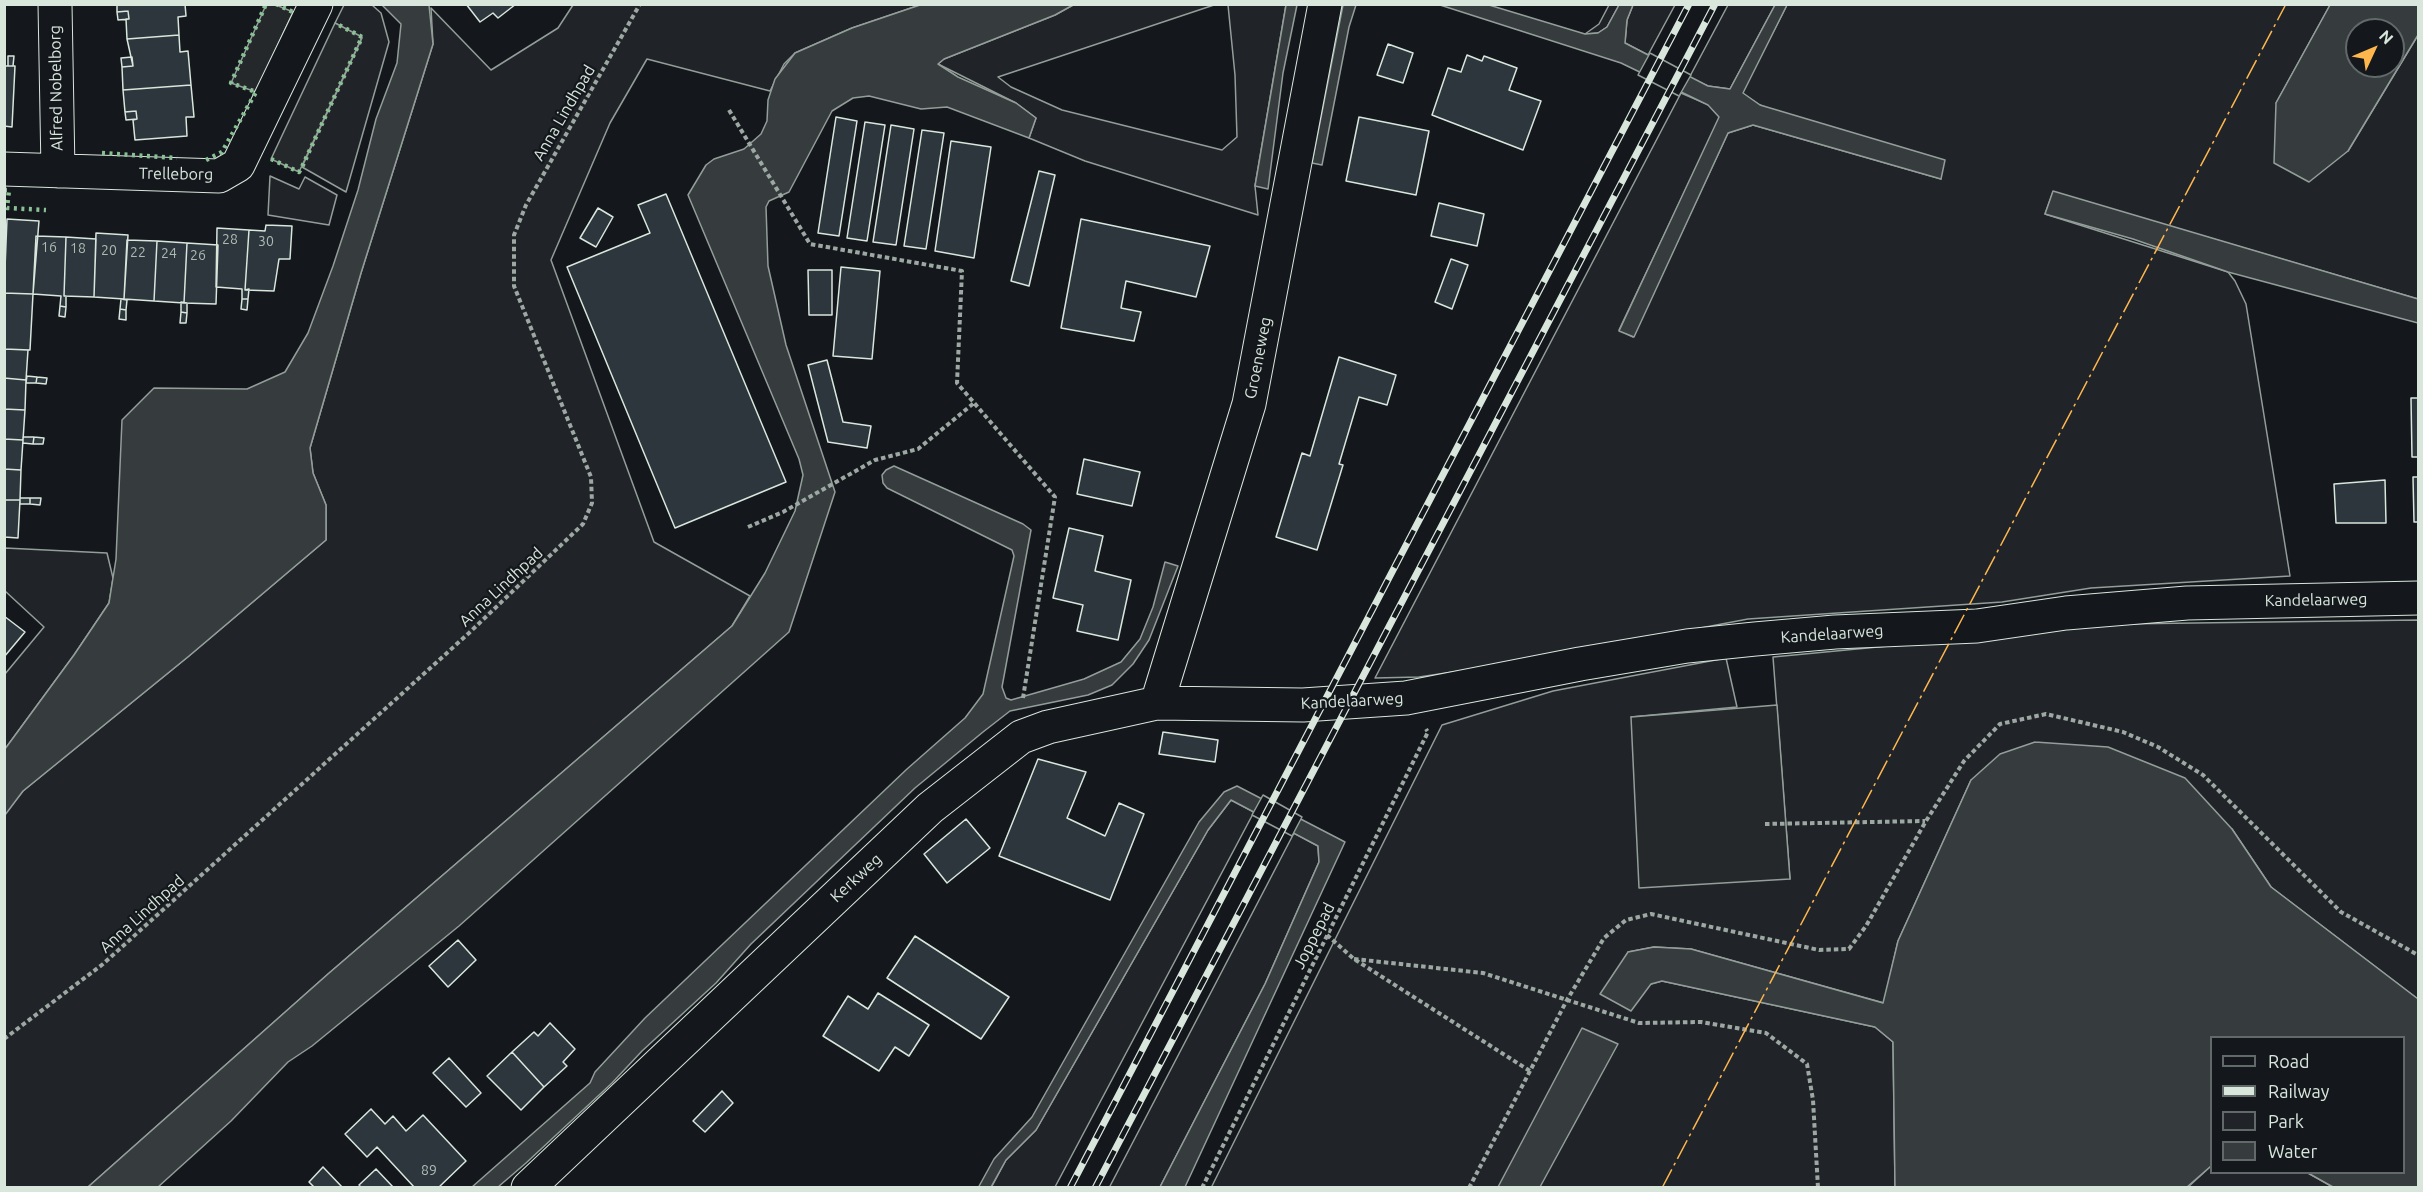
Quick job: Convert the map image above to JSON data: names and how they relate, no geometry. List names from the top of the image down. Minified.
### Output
{"streets":{"street":["Alfred Nobelborg","Trelleborg","Groeneweg","Kandelaarweg","Kerkweg"],"path":["Anna Lindhpad","Joppepad"]},"crossings":[["Alfred Nobelborg","Trelleborg"],["Groeneweg","Kerkweg"],["Kandelaarweg","Kerkweg"],["Kandelaarweg","Joppepad"]],"house_numbers":["28","30","16","18","20","22","24","26","89"],"legend":["Road","Railway","Park","Water"],"north":"top right"}
